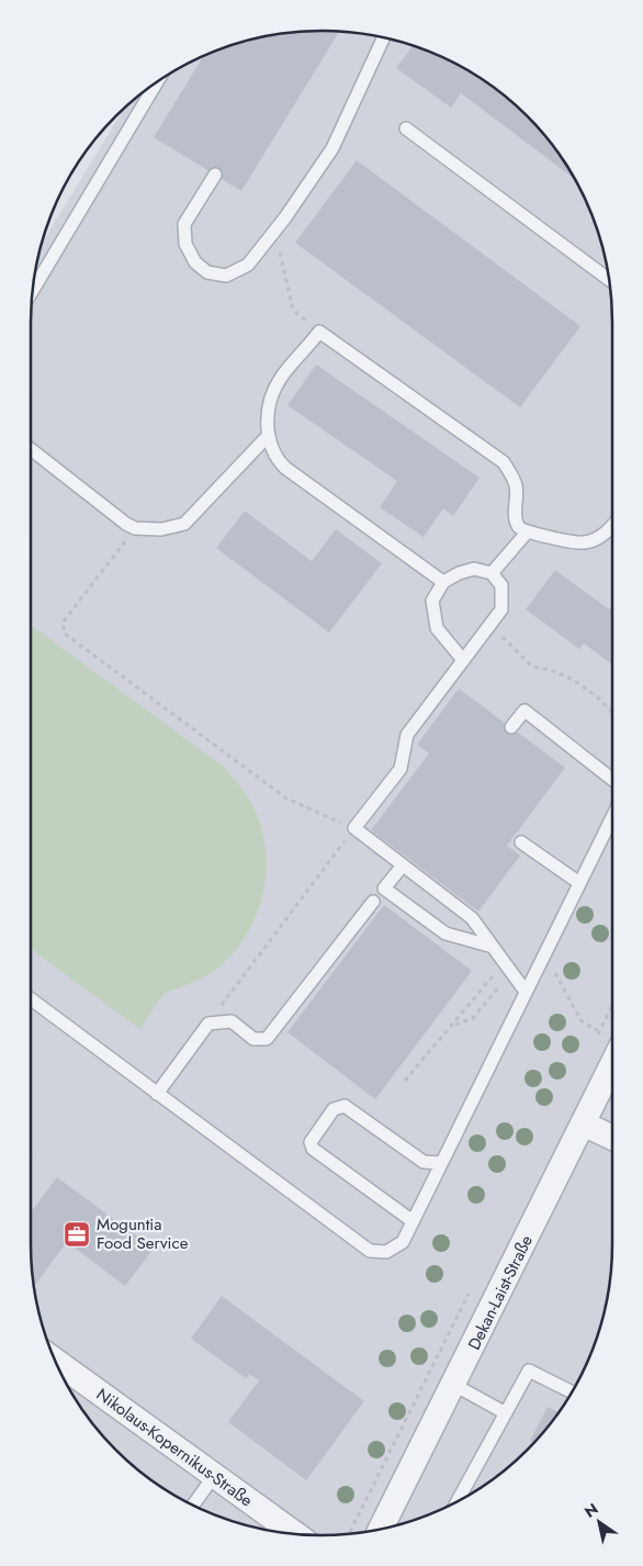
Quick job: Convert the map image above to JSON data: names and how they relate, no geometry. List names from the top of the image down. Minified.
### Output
{"streets":{"street":["Dekan-Laist-Straße","Nikolaus-Kopernikus-Straße"]},"places":{"office":["Moguntia Food Service"]},"north":"top left"}
